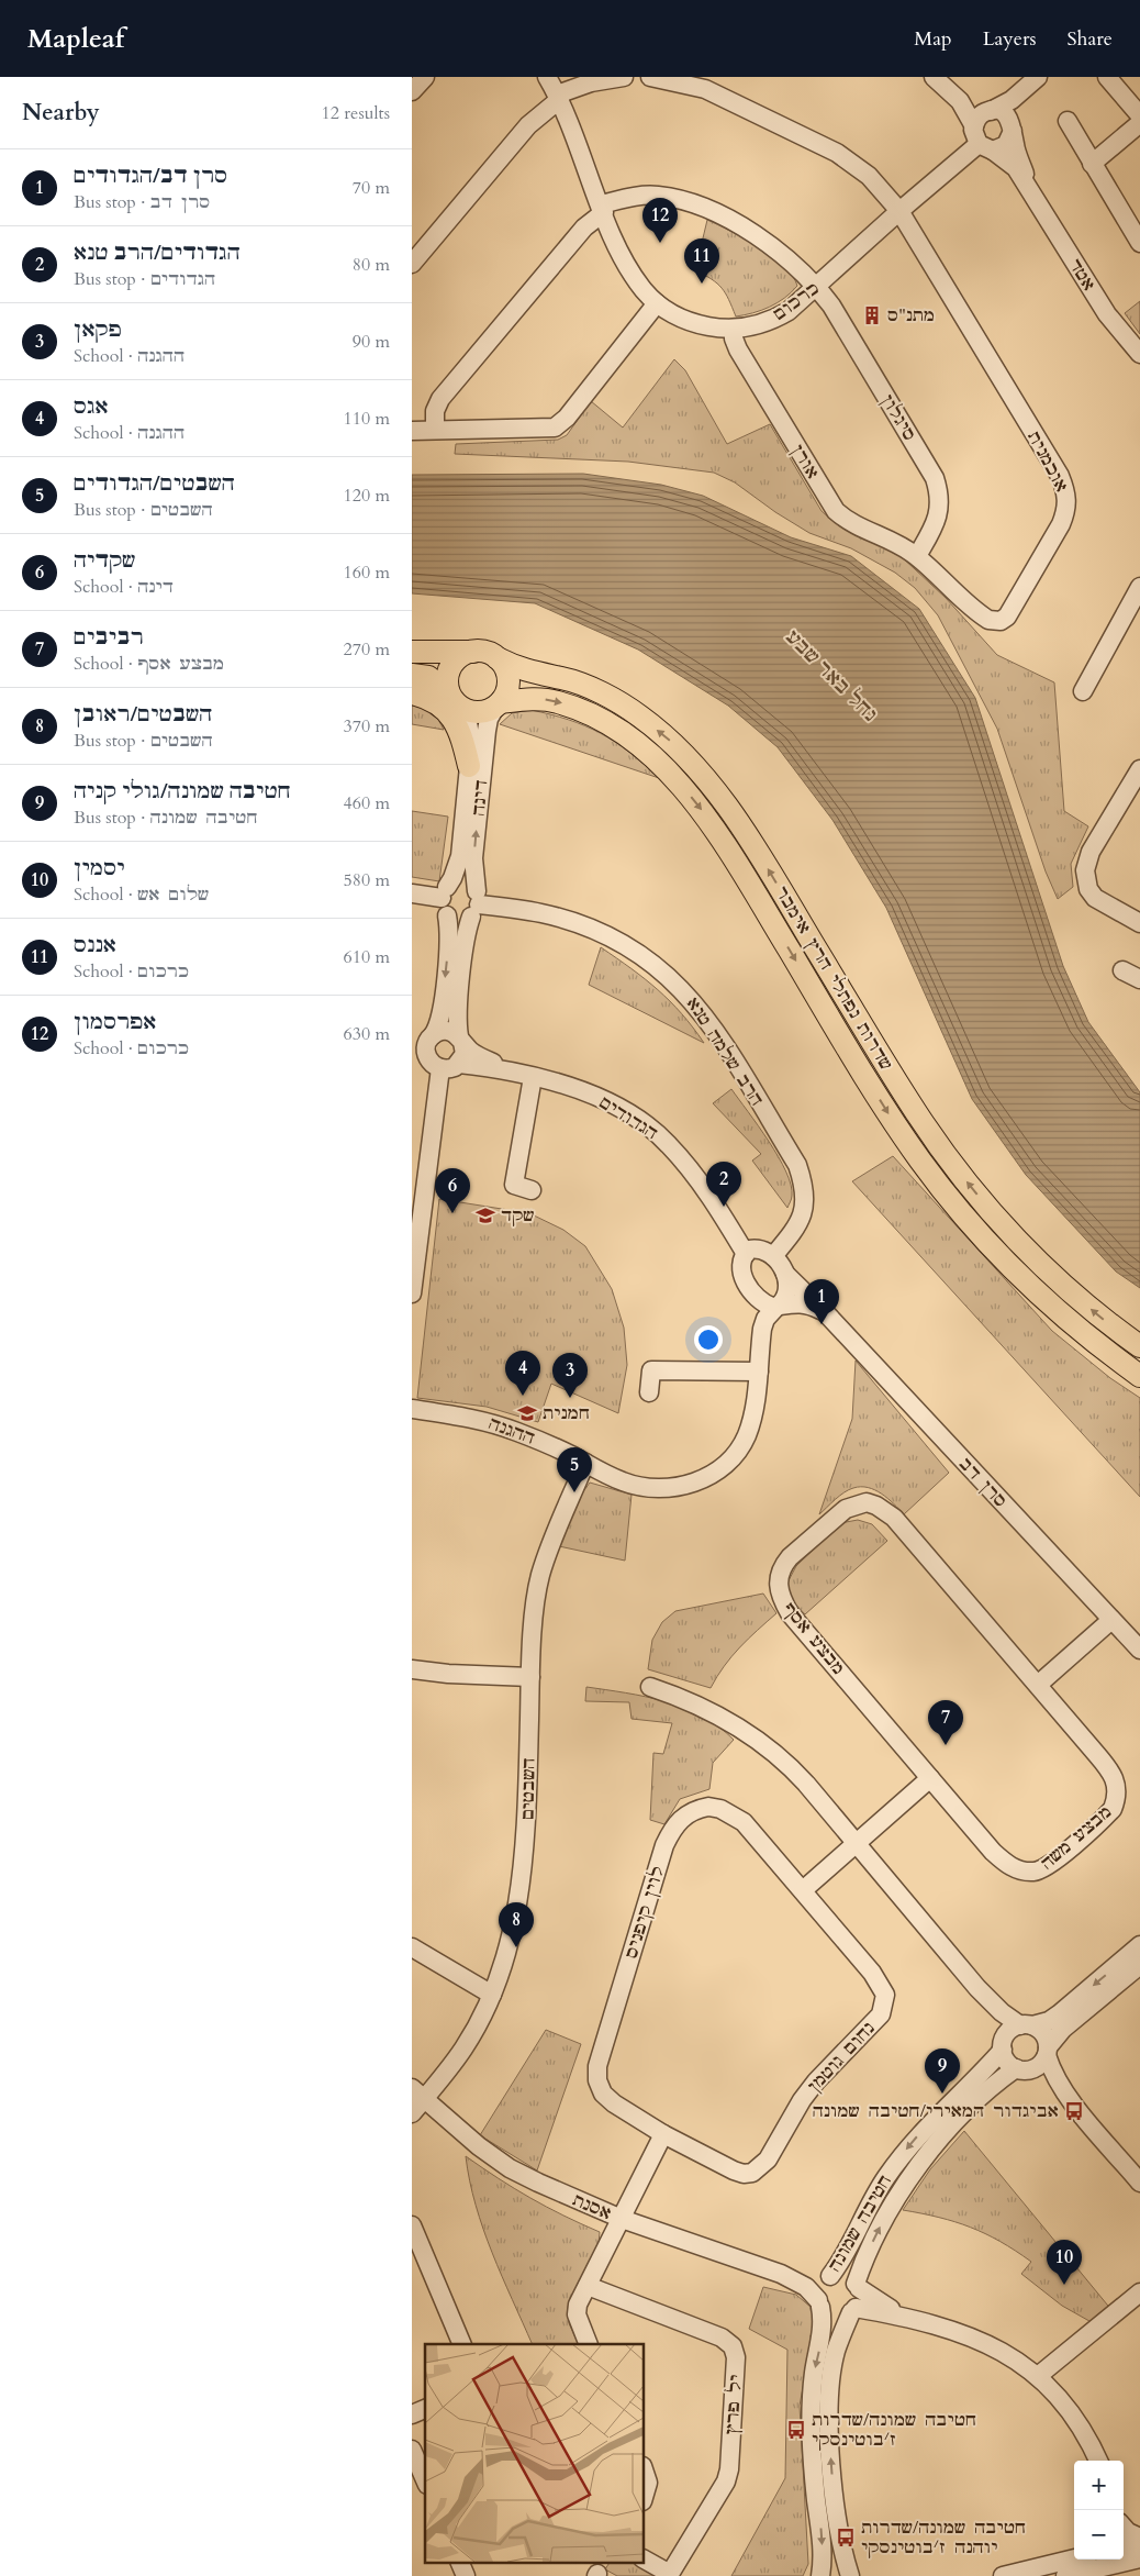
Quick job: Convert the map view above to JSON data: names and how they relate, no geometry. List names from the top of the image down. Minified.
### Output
{"streets":{"main road":["שדרות נפתלי הרץ אימבר"],"street":["אטד","כרכום","סיגלון","אורן","אוכמנית","דינה","הרב שלמה טנא","הגדודים","ההגנה","סרן דב","מבצע אסף","השבטים","מבצע משה","לוין קיפניס","נחום גוטמן","אסנת","חטיבה שמונה","יל פרץ"]},"crossings":[["אטד","כרכום"],["כרכום","סיגלון"],["כרכום","אורן"],["כרכום","אוכמנית"],["סיגלון","אורן"],["סיגלון","אוכמנית"],["אורן","אוכמנית"],["דינה","שדרות נפתלי הרץ אימבר"],["דינה","הרב שלמה טנא"],["דינה","הגדודים"],["הרב שלמה טנא","הגדודים"],["הרב שלמה טנא","ההגנה"],["הרב שלמה טנא","סרן דב"],["הגדודים","ההגנה"],["הגדודים","סרן דב"],["ההגנה","סרן דב"],["ההגנה","השבטים"],["מבצע אסף","מבצע משה"],["השבטים","אסנת"],["לוין קיפניס","נחום גוטמן"],["אסנת","חטיבה שמונה"]],"water":["נחל באר שבע"],"places":{"building":["מתנ\"ס"],"school or university":["שקד","חמנית"],"bus stop":["אביגדור המאירי/חטיבה שמונה","חטיבה שמונה/שדרות ז׳בוטינסקי","חטיבה שמונה/שדרות יוהנה ז׳בוטינסקי"]},"page":{"header":"Mapleaf","nav":["Map","Layers","Share"],"heading":["Nearby","12 results"],"list":[{"mark":"1","name":"סרן דב/הגדודים","note":"Bus stop · סרן דב","value":"70 m"},{"mark":"2","name":"הגדודים/הרב טנא","note":"Bus stop · הגדודים","value":"80 m"},{"mark":"3","name":"פקאן","note":"School · ההגנה","value":"90 m"},{"mark":"4","name":"אגס","note":"School · ההגנה","value":"110 m"},{"mark":"5","name":"השבטים/הגדודים","note":"Bus stop · השבטים","value":"120 m"},{"mark":"6","name":"שקדיה","note":"School · דינה","value":"160 m"},{"mark":"7","name":"רביבים","note":"School · מבצע אסף","value":"270 m"},{"mark":"8","name":"השבטים/ראובן","note":"Bus stop · השבטים","value":"370 m"},{"mark":"9","name":"חטיבה שמונה/גולי קניה","note":"Bus stop · חטיבה שמונה","value":"460 m"},{"mark":"10","name":"יסמין","note":"School · שלום אש","value":"580 m"},{"mark":"11","name":"אננס","note":"School · כרכום","value":"610 m"},{"mark":"12","name":"אפרסמון","note":"School · כרכום","value":"630 m"}],"pins":["12","11","2","6","1","4","3","5","7","8","9","10"],"map_buttons":["+","−"]}}
